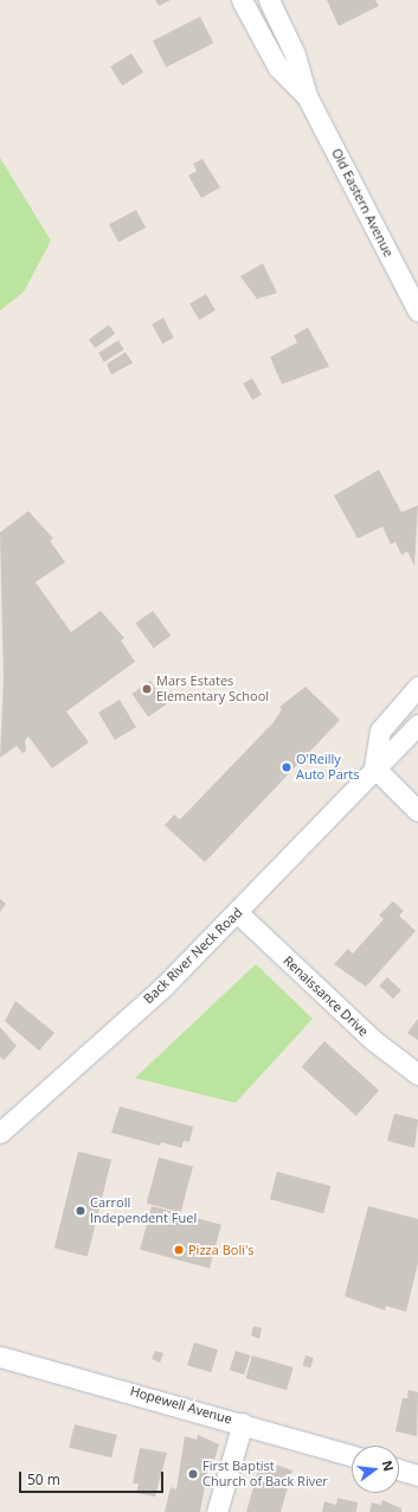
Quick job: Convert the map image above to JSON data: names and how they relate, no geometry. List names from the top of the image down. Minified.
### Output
{"streets":{"street":["Old Eastern Avenue","Back River Neck Road","Renaissance Drive","Hopewell Avenue"]},"crossings":[["Back River Neck Road","Renaissance Drive"]],"places":["Mars Estates Elementary School","O'Reilly Auto Parts","Carroll Independent Fuel","Pizza Boli's","First Baptist Church of Back River"],"scale_bar":"50 m","north":"right"}
